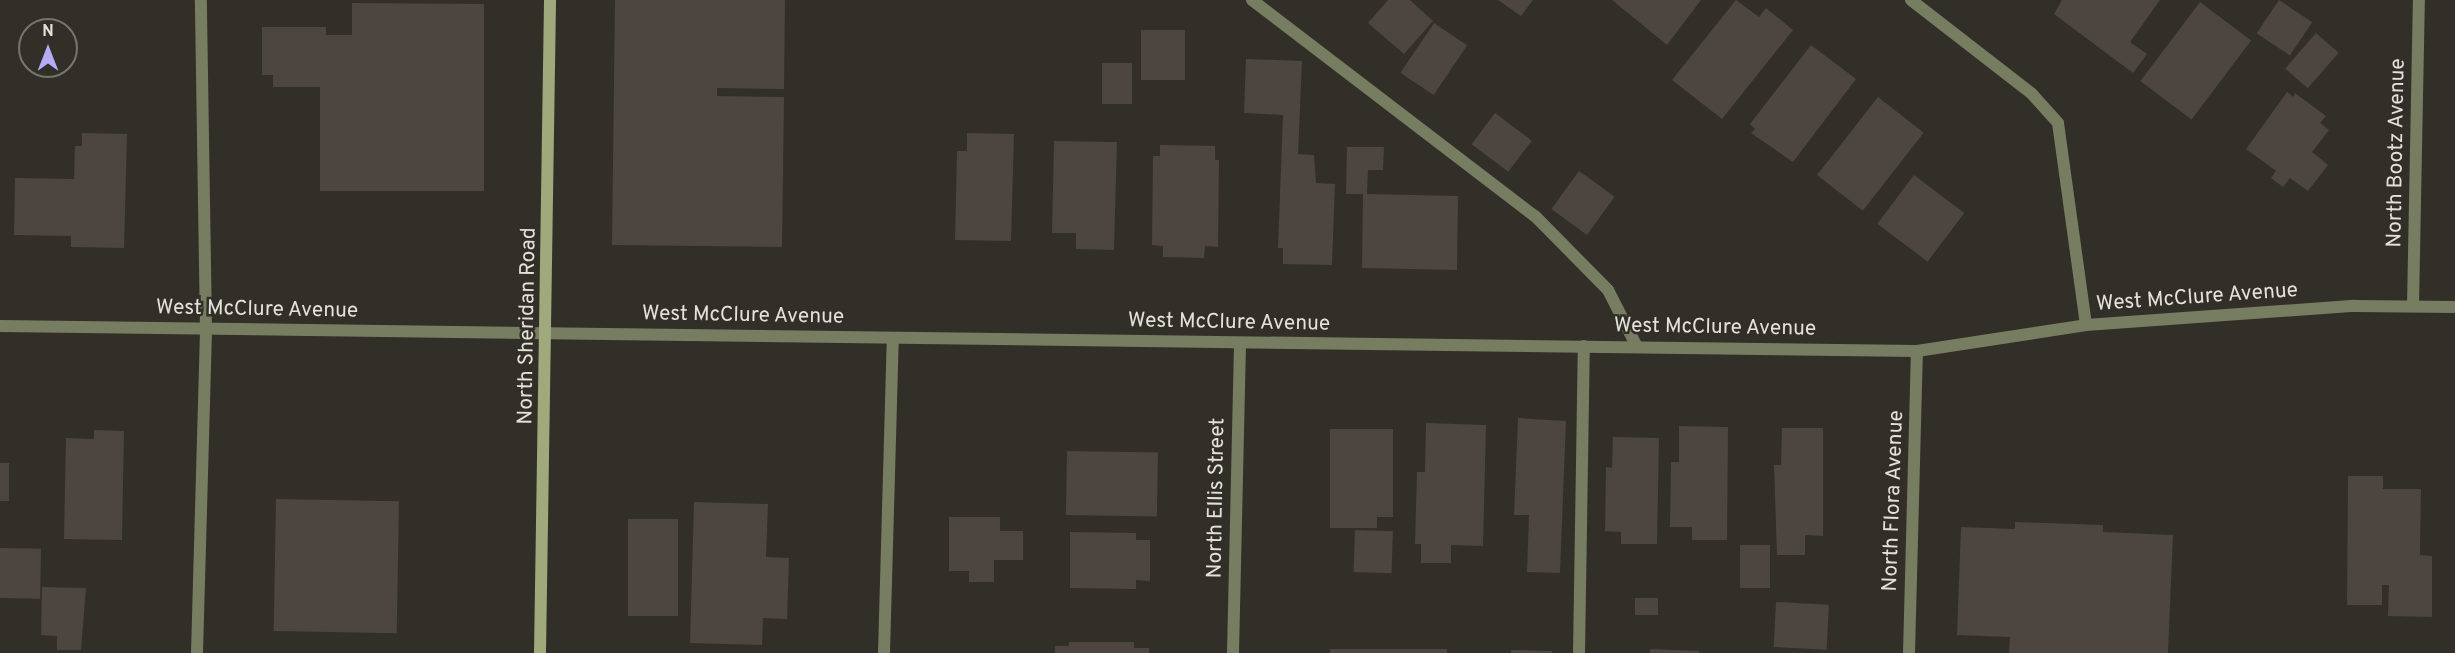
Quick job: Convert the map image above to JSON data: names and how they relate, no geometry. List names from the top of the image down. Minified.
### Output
{"streets":{"main road":["North Sheridan Road"],"street":["North Bootz Avenue","West McClure Avenue","North Ellis Street","North Flora Avenue"]},"crossings":[["North Bootz Avenue","West McClure Avenue"],["West McClure Avenue","North Sheridan Road"],["West McClure Avenue","North Ellis Street"],["West McClure Avenue","North Flora Avenue"]],"north":"top"}
